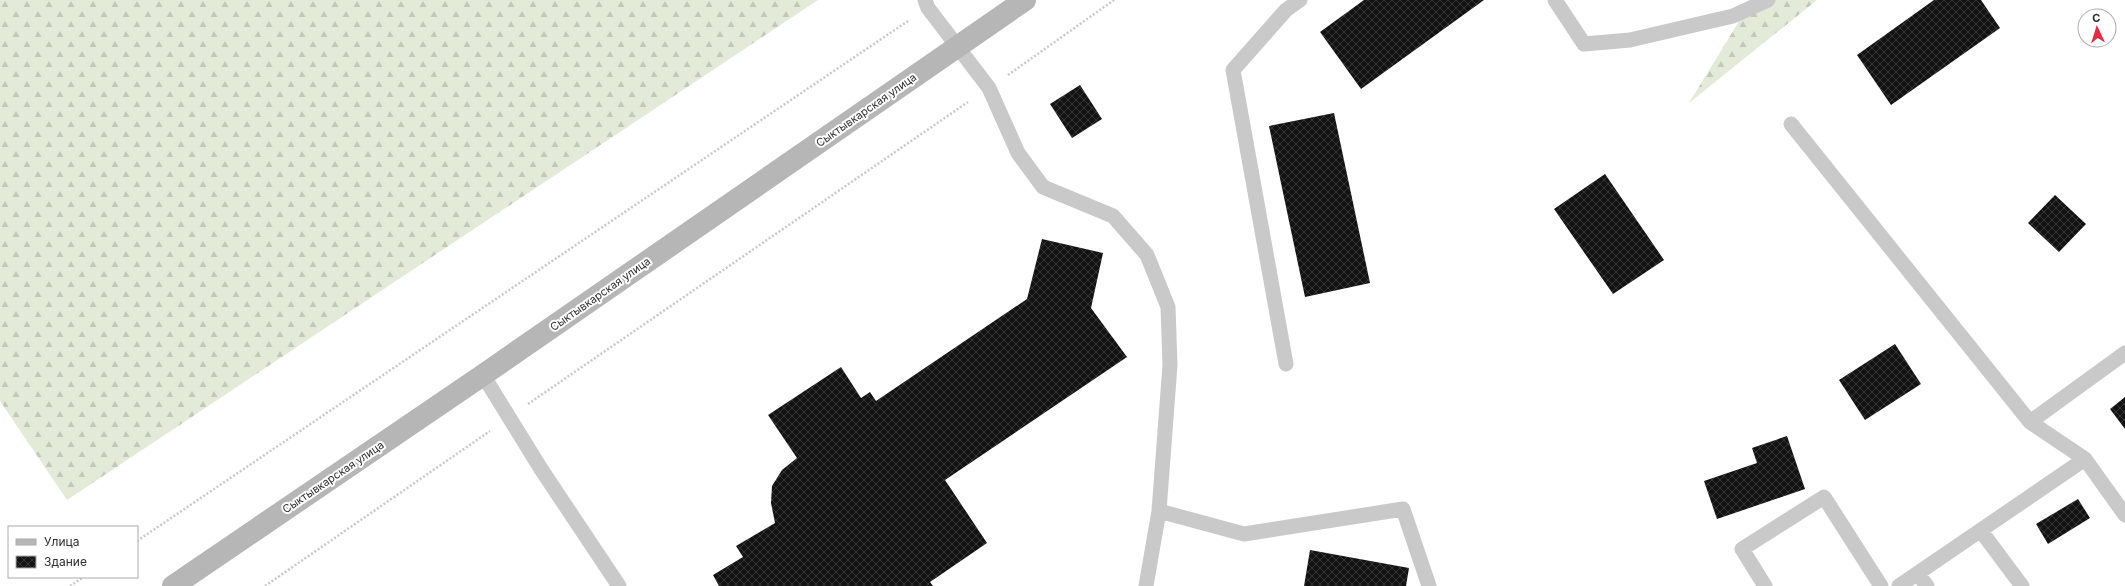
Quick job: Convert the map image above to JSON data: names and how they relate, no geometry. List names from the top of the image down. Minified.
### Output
{"streets":{"main road":["Сыктывкарская улица"]},"legend":["Улица","Здание"],"north":"top"}
